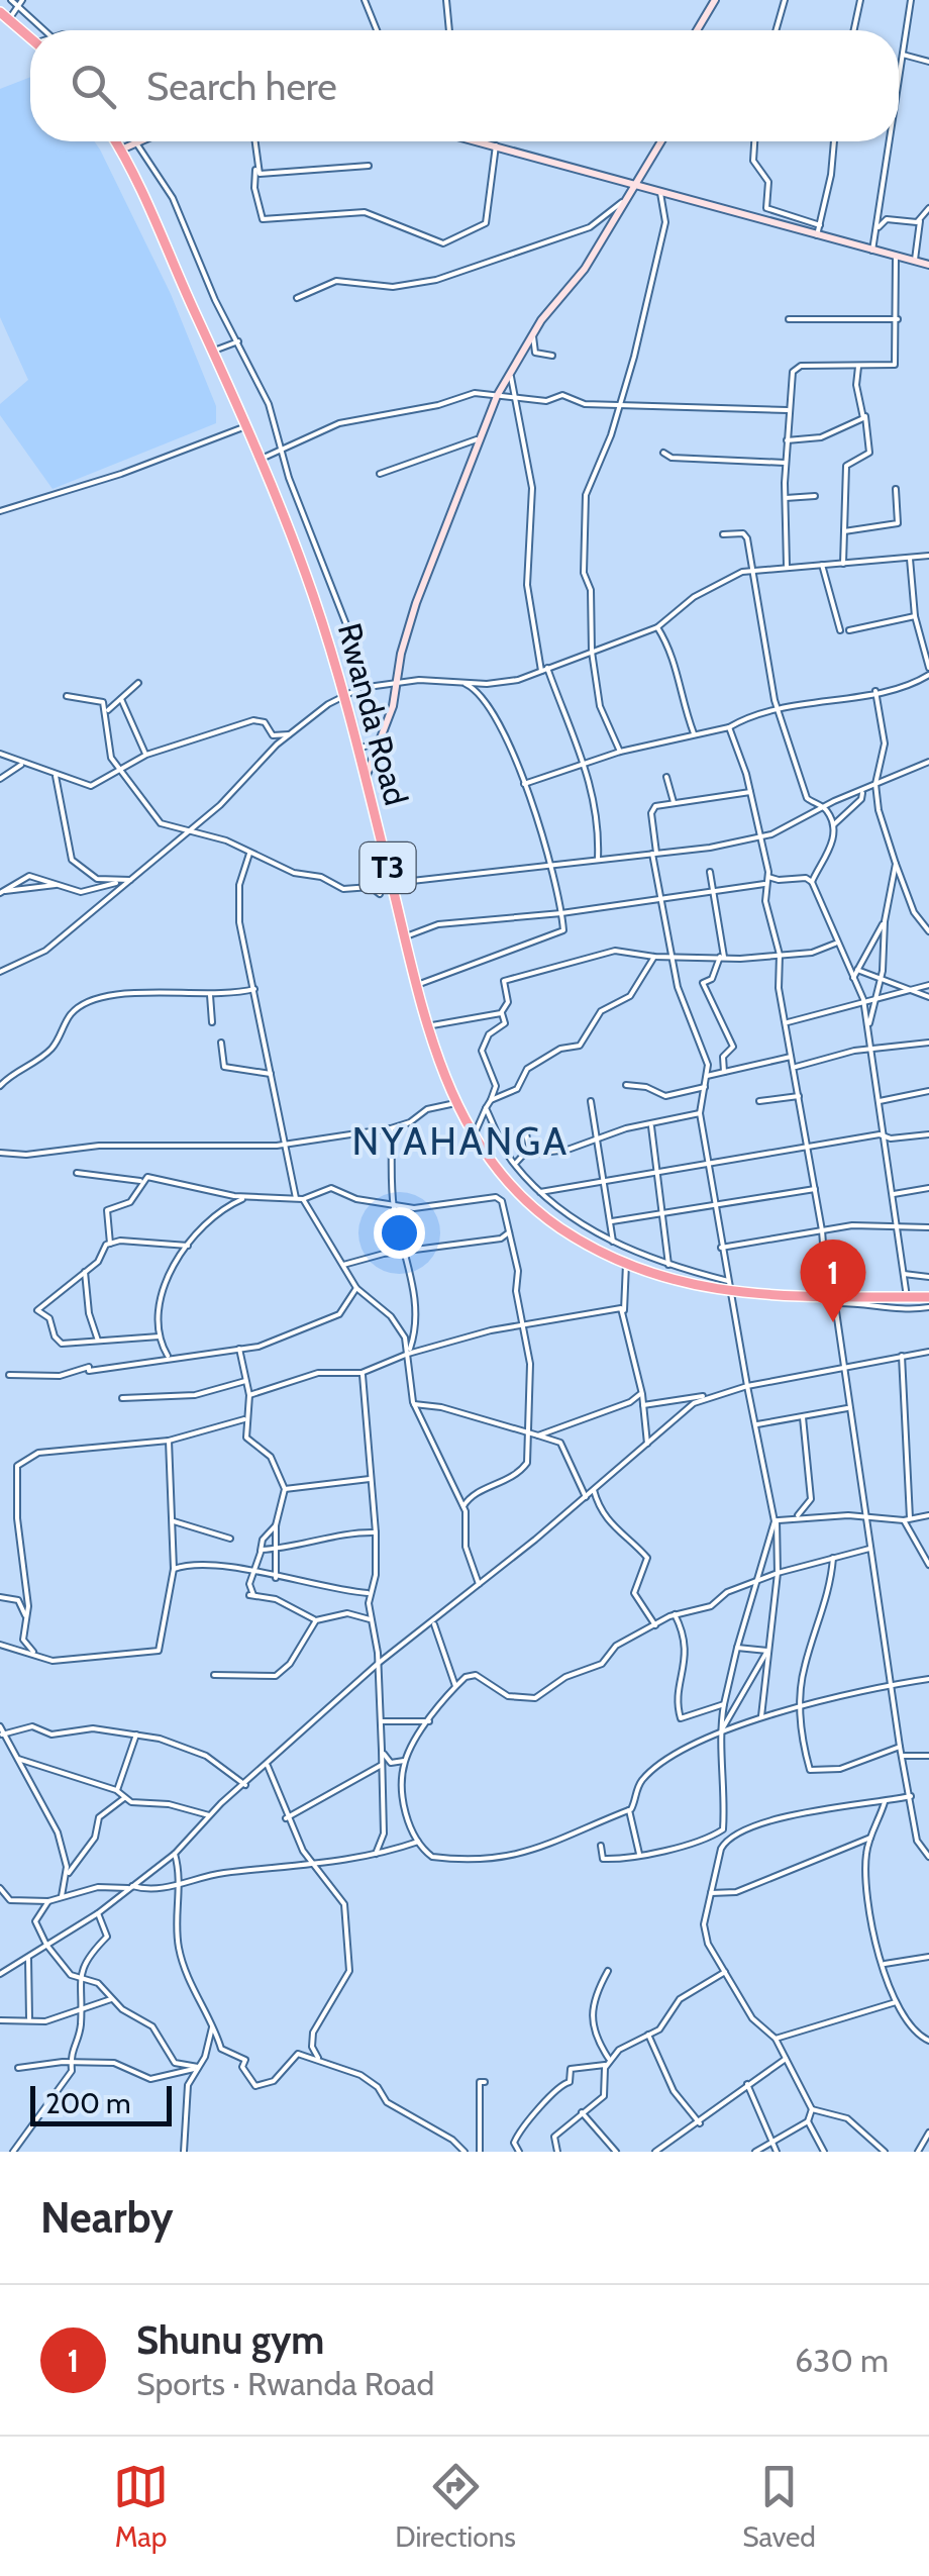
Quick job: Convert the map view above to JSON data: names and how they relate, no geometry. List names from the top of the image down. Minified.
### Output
{"streets":{"highway":["Rwanda Road","T3"]},"districts":["NYAHANGA"],"scale_bar":"200 m","page":{"search":"Search here","pins":"1","scale":"200 m","heading":"Nearby","list":[{"mark":"1","name":"Shunu gym","note":"Sports · Rwanda Road","value":"630 m"}],"nav":["Map","Directions","Saved"]}}
